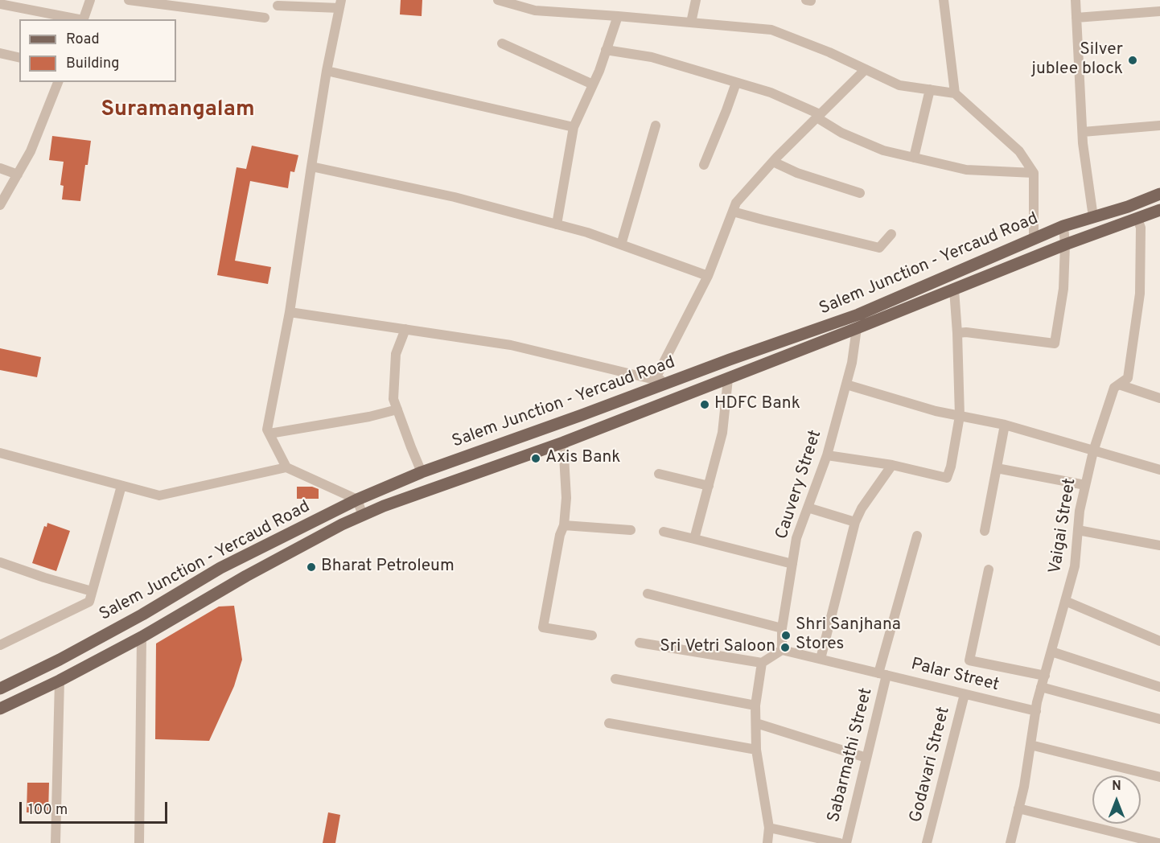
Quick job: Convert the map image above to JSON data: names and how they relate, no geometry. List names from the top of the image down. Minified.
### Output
{"streets":{"main road":["Salem Junction - Yercaud Road"],"street":["Cauvery Street","Vaigai Street","Palar Street","Sabarmathi Street","Godavari Street"]},"crossings":[["Cauvery Street","Palar Street"],["Vaigai Street","Palar Street"],["Palar Street","Sabarmathi Street"],["Palar Street","Godavari Street"]],"districts":["Suramangalam"],"places":["Silver jublee block","HDFC Bank","Axis Bank","Bharat Petroleum","Shri Sanjhana Stores","Sri Vetri Saloon"],"legend":["Road","Building"],"scale_bar":"100 m","north":"top"}
